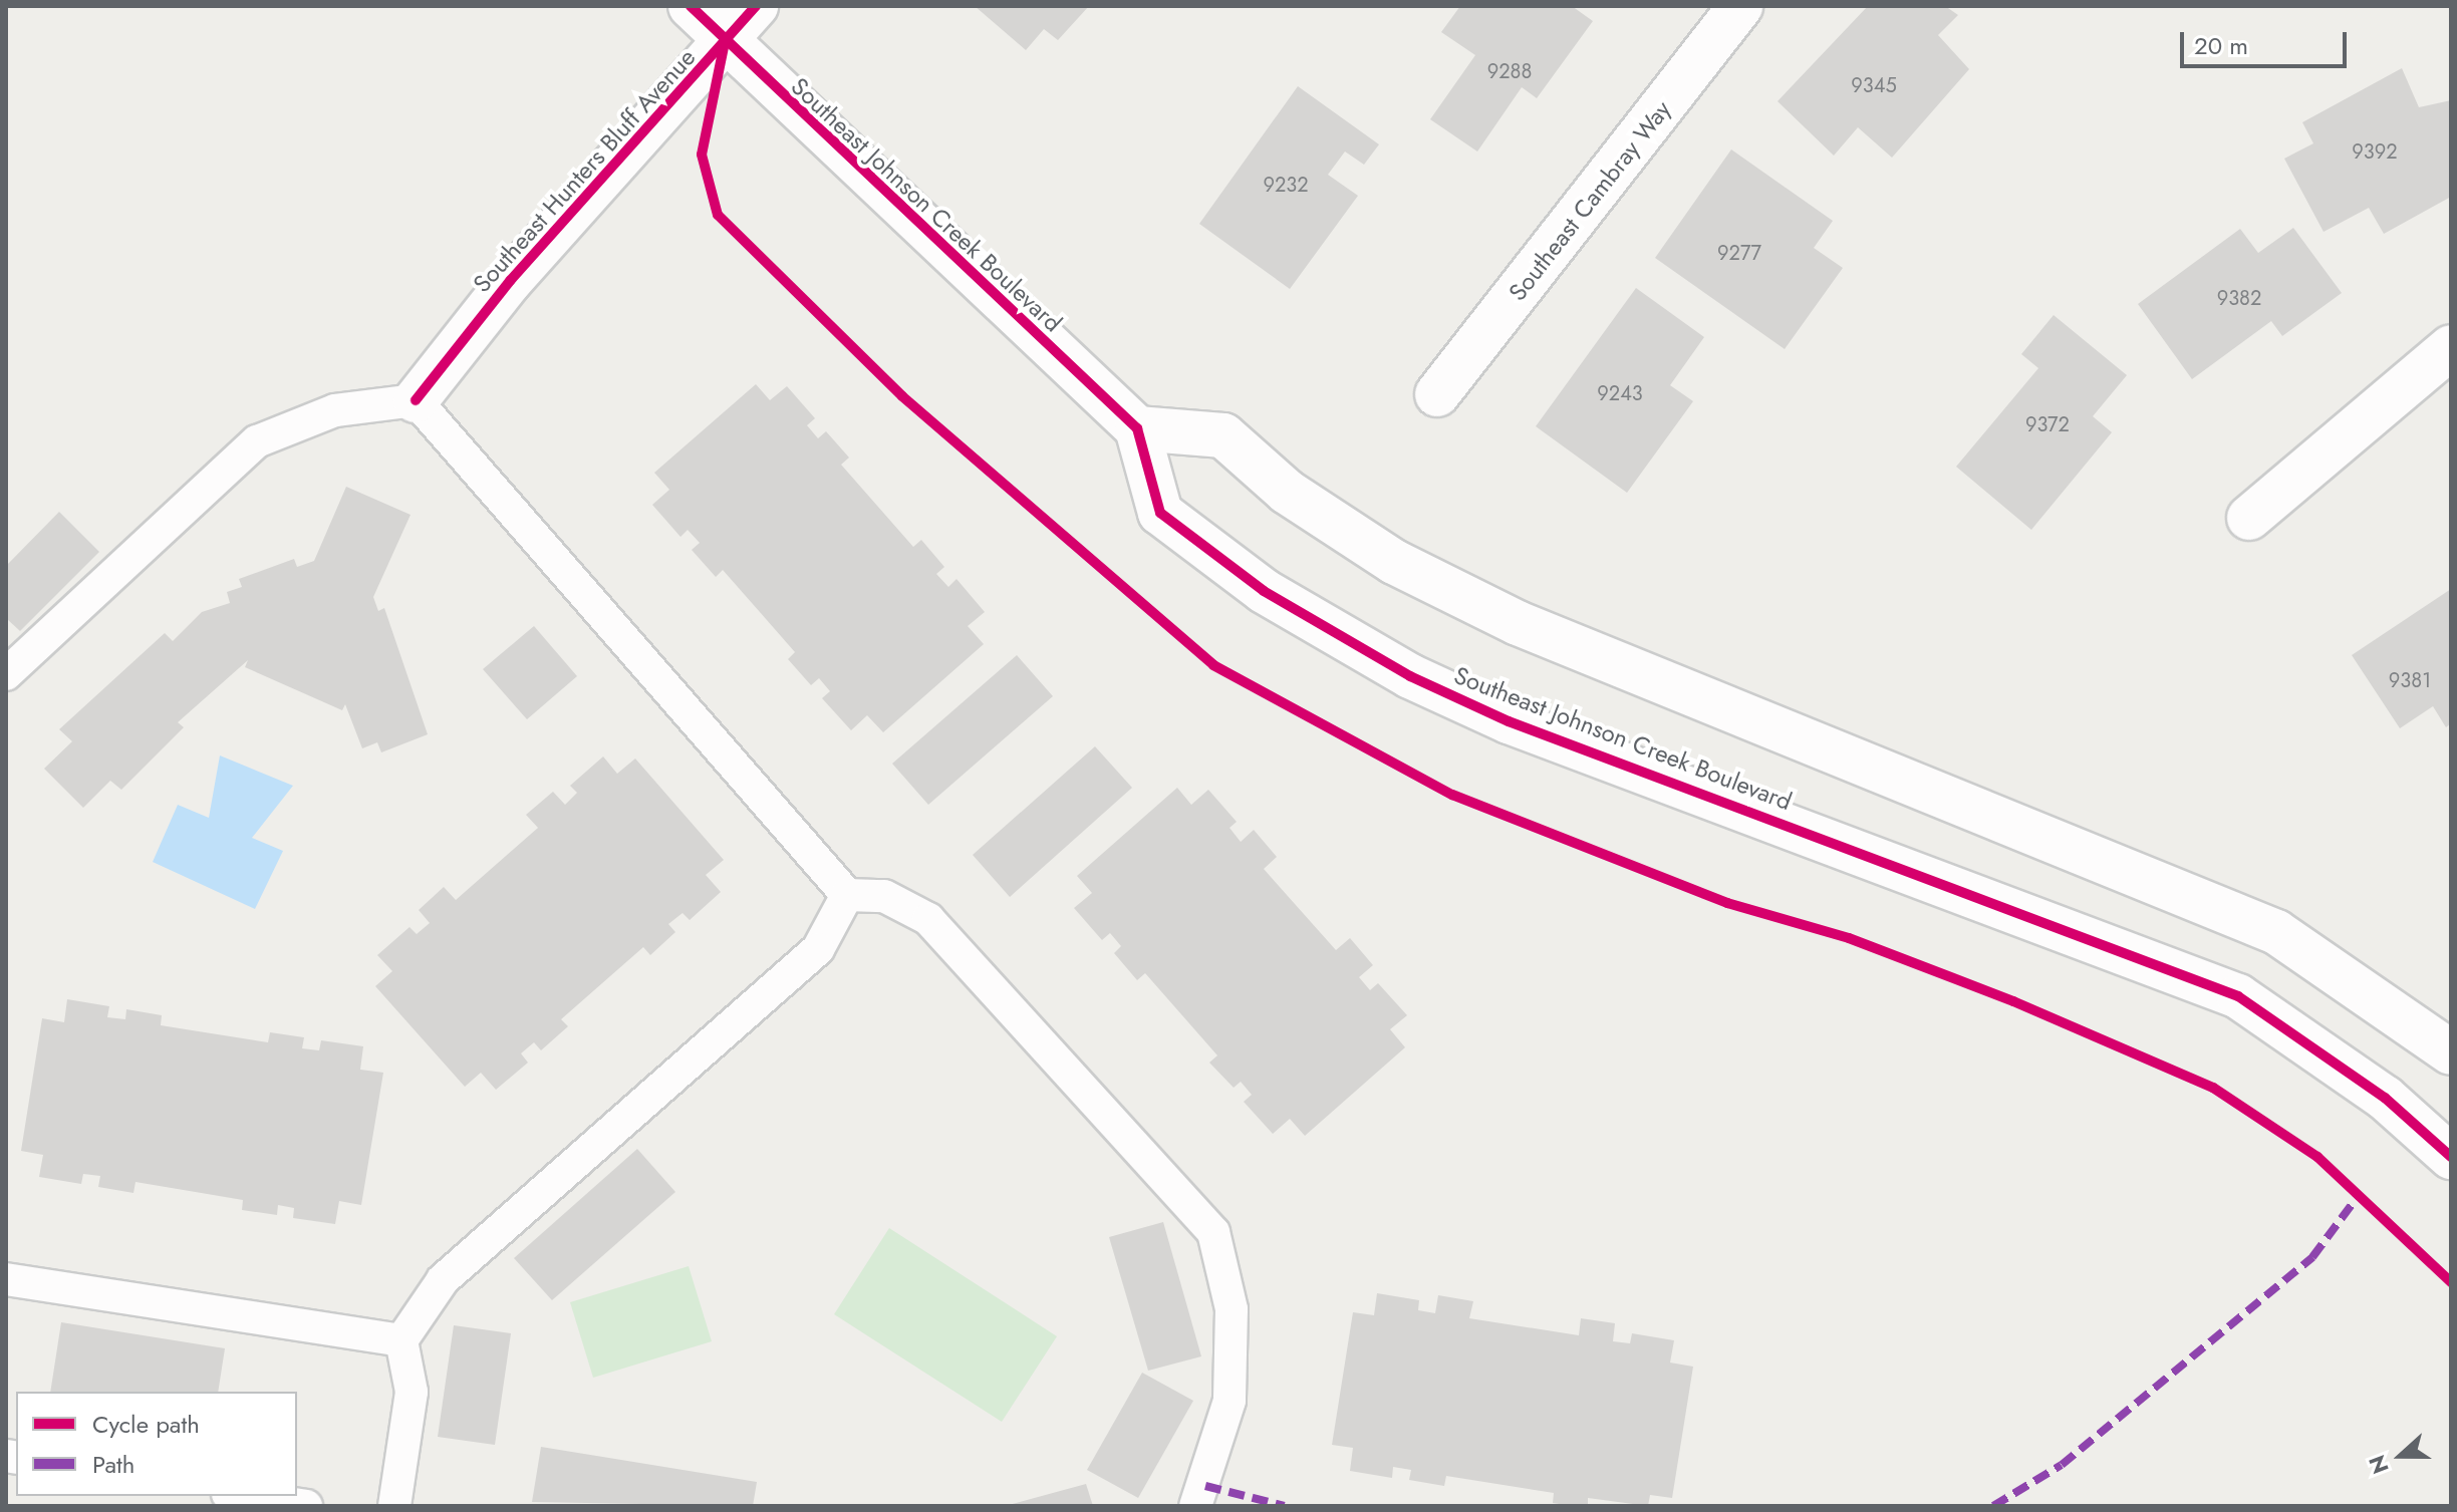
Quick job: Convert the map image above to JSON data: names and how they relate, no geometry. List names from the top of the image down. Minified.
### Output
{"streets":{"street":["Southeast Hunters Bluff Avenue","Southeast Cambray Way","Southeast Johnson Creek Boulevard"]},"crossings":[["Southeast Hunters Bluff Avenue","Southeast Johnson Creek Boulevard"]],"house_numbers":["9288","9345","9392","9232","9277","9382","9243","9372","9381"],"legend":["Cycle path","Path"],"scale_bar":"20 m","north":"left"}
